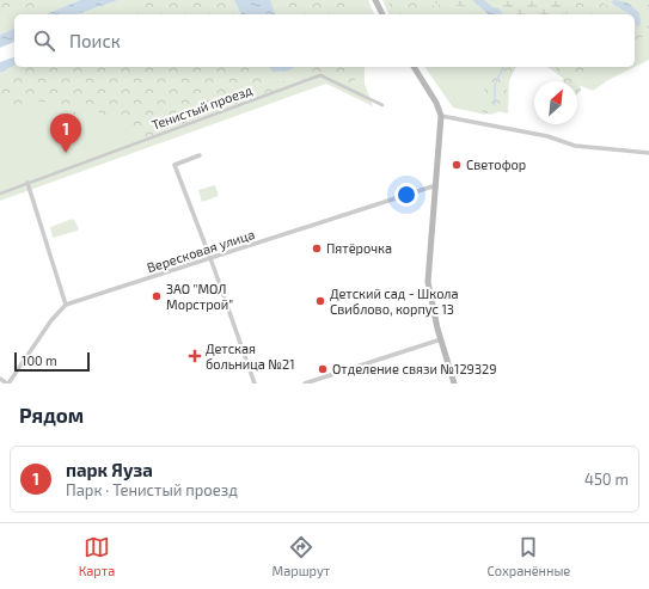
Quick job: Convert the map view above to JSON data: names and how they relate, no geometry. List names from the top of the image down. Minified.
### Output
{"streets":{"street":["Тенистый проезд","Вересковая улица"]},"places":{"other":["Светофор","Пятёрочка","ЗАО \"МОЛ Морстрой\"","Детский сад - Школа Свиблово, корпус 13","Отделение связи №129329"],"health":["Детская больница №21"]},"scale_bar":"100 m","north":"top right","page":{"search":"Поиск","pins":"1","scale":"100 m","heading":"Рядом","list":[{"mark":"1","name":"парк Яуза","note":"Парк · Тенистый проезд","value":"450 m"}],"nav":["Карта","Маршрут","Сохранённые"]}}
